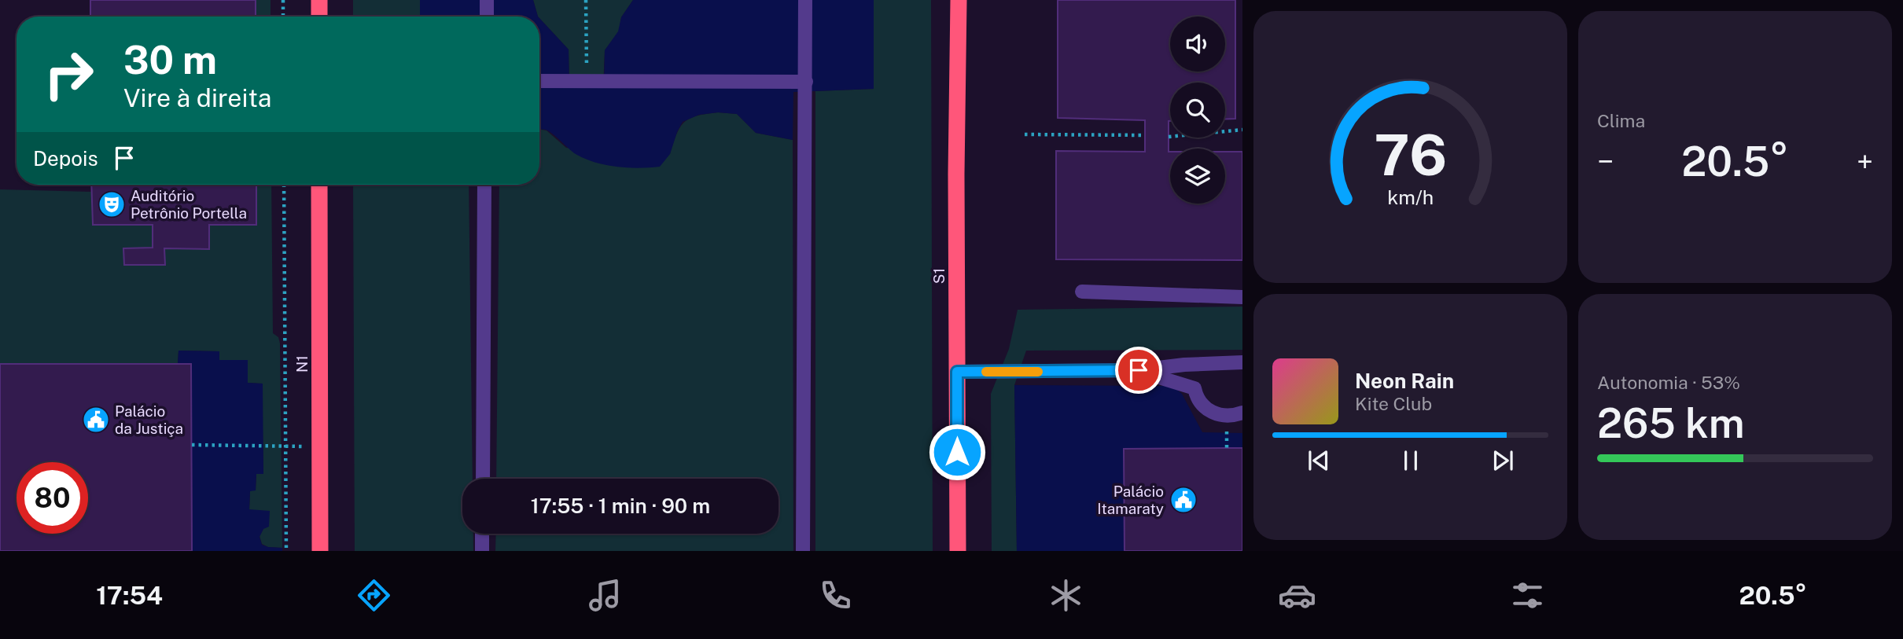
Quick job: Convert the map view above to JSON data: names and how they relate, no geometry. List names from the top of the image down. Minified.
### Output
{"streets":{"highway":["S1","N1"]},"places":{"theatre":["Auditório Petrônio Portella"],"public building":["Palácio da Justiça","Palácio Itamaraty"]},"page":{"tile":["Clima",["Autonomia · 53%","265 km"]],"turn":["30 m","Vire à direita"],"then":"Depois","heat":["−","20.5°","+"],"song":["Neon Rain","Kite Club"],"limit":"80","trip":"17:55 · 1 min · 90 m","tabs":["17:54","20.5°"],"gauge":["76","km/h"]}}
